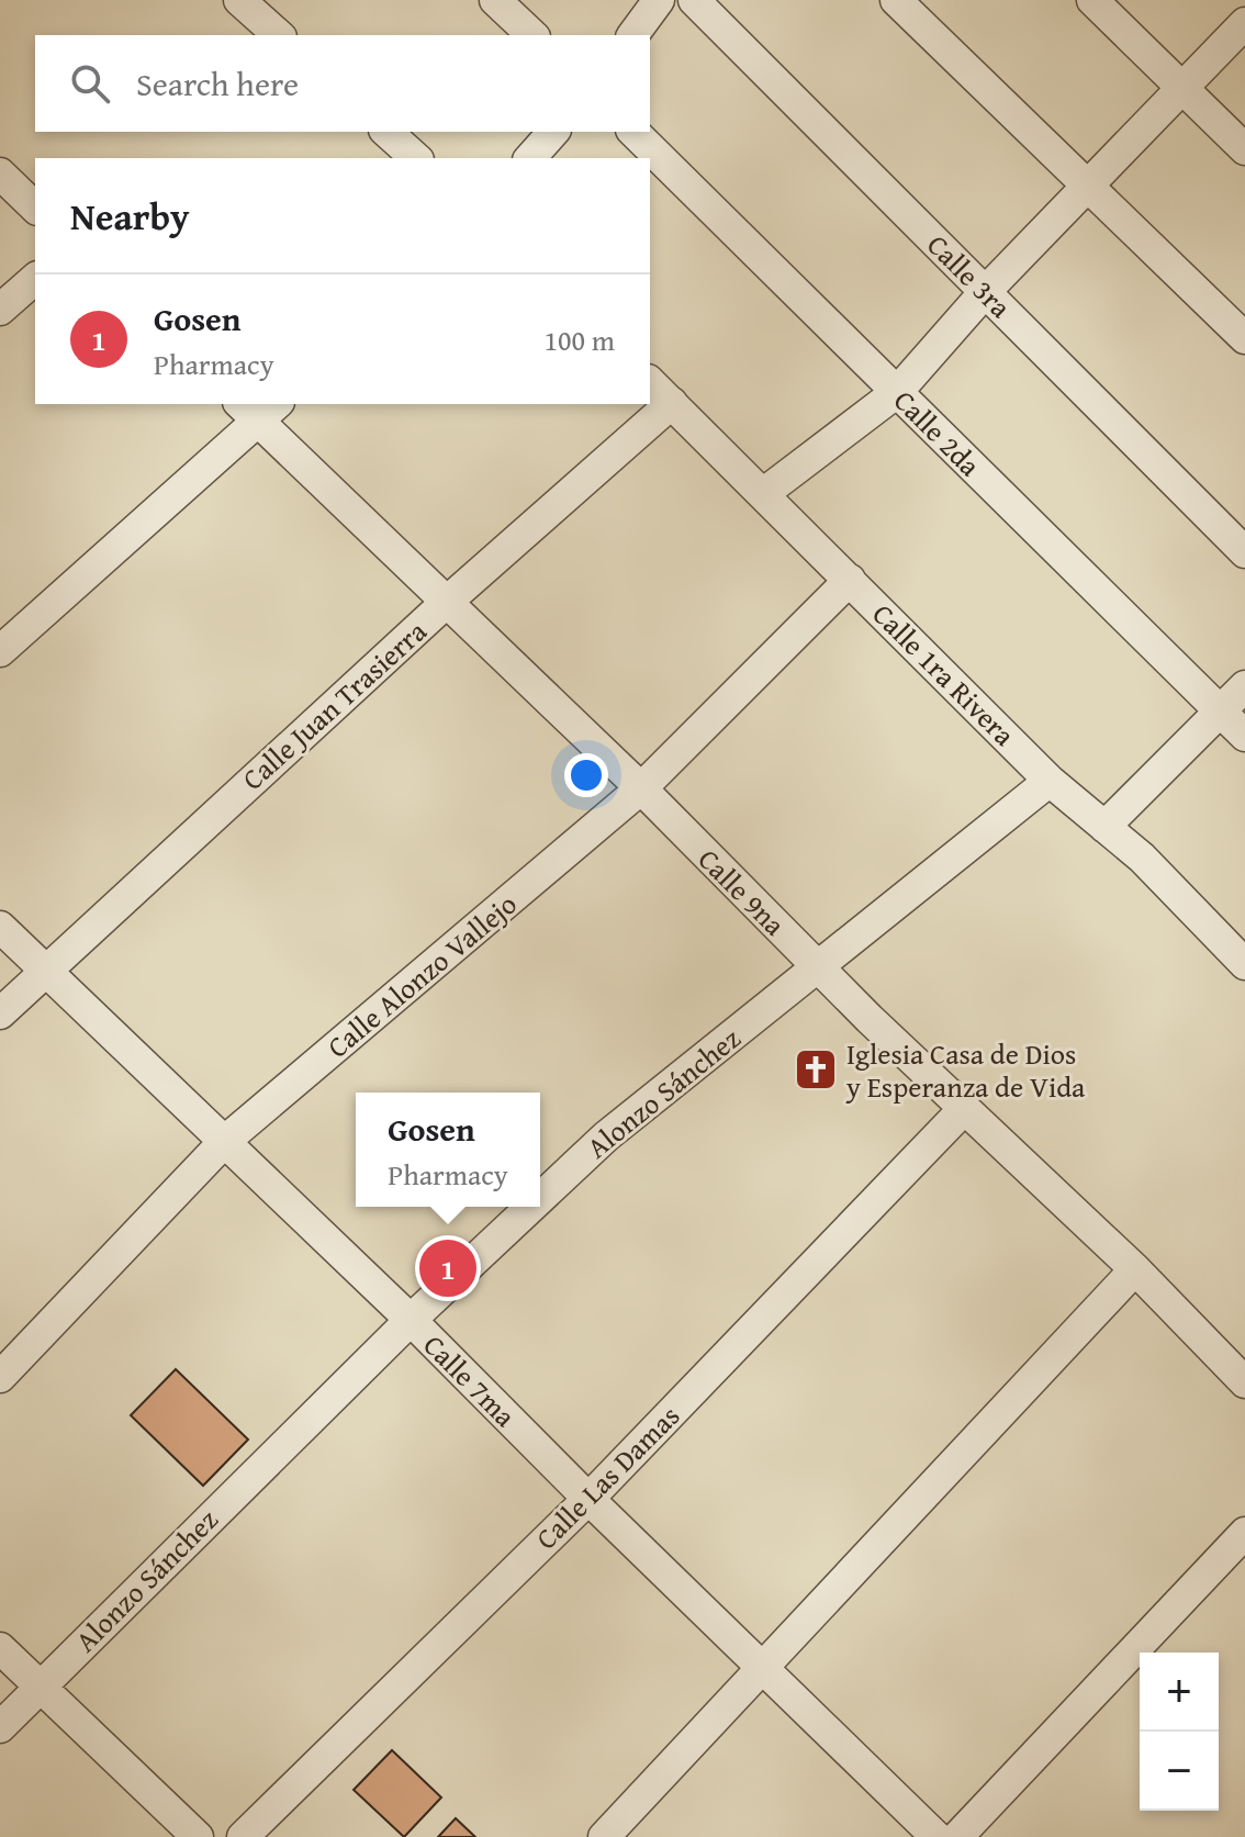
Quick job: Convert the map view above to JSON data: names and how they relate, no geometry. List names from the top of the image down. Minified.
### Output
{"streets":{"street":["Calle 3ra","Calle 2da","Calle 1ra Rivera","Calle Juan Trasierra","Calle 9na","Calle Alonzo Vallejo","Alonzo Sánchez","Calle 7ma","Calle Las Damas"]},"crossings":[["Calle 1ra Rivera","Calle Juan Trasierra"],["Calle 1ra Rivera","Calle Alonzo Vallejo"],["Calle 1ra Rivera","Alonzo Sánchez"],["Calle Juan Trasierra","Calle 9na"],["Calle Juan Trasierra","Calle 7ma"],["Calle 9na","Calle Alonzo Vallejo"],["Calle 9na","Alonzo Sánchez"],["Calle 9na","Calle Las Damas"],["Calle Alonzo Vallejo","Calle 7ma"],["Alonzo Sánchez","Calle 7ma"],["Calle 7ma","Calle Las Damas"]],"places":{"church":["Iglesia Casa de Dios y Esperanza de Vida"]},"page":{"search":"Search here","heading":"Nearby","list":[{"mark":"1","name":"Gosen","note":"Pharmacy","value":"100 m"}],"popup":["Gosen","Pharmacy"],"pins":"1","map_buttons":["+","−"]}}
